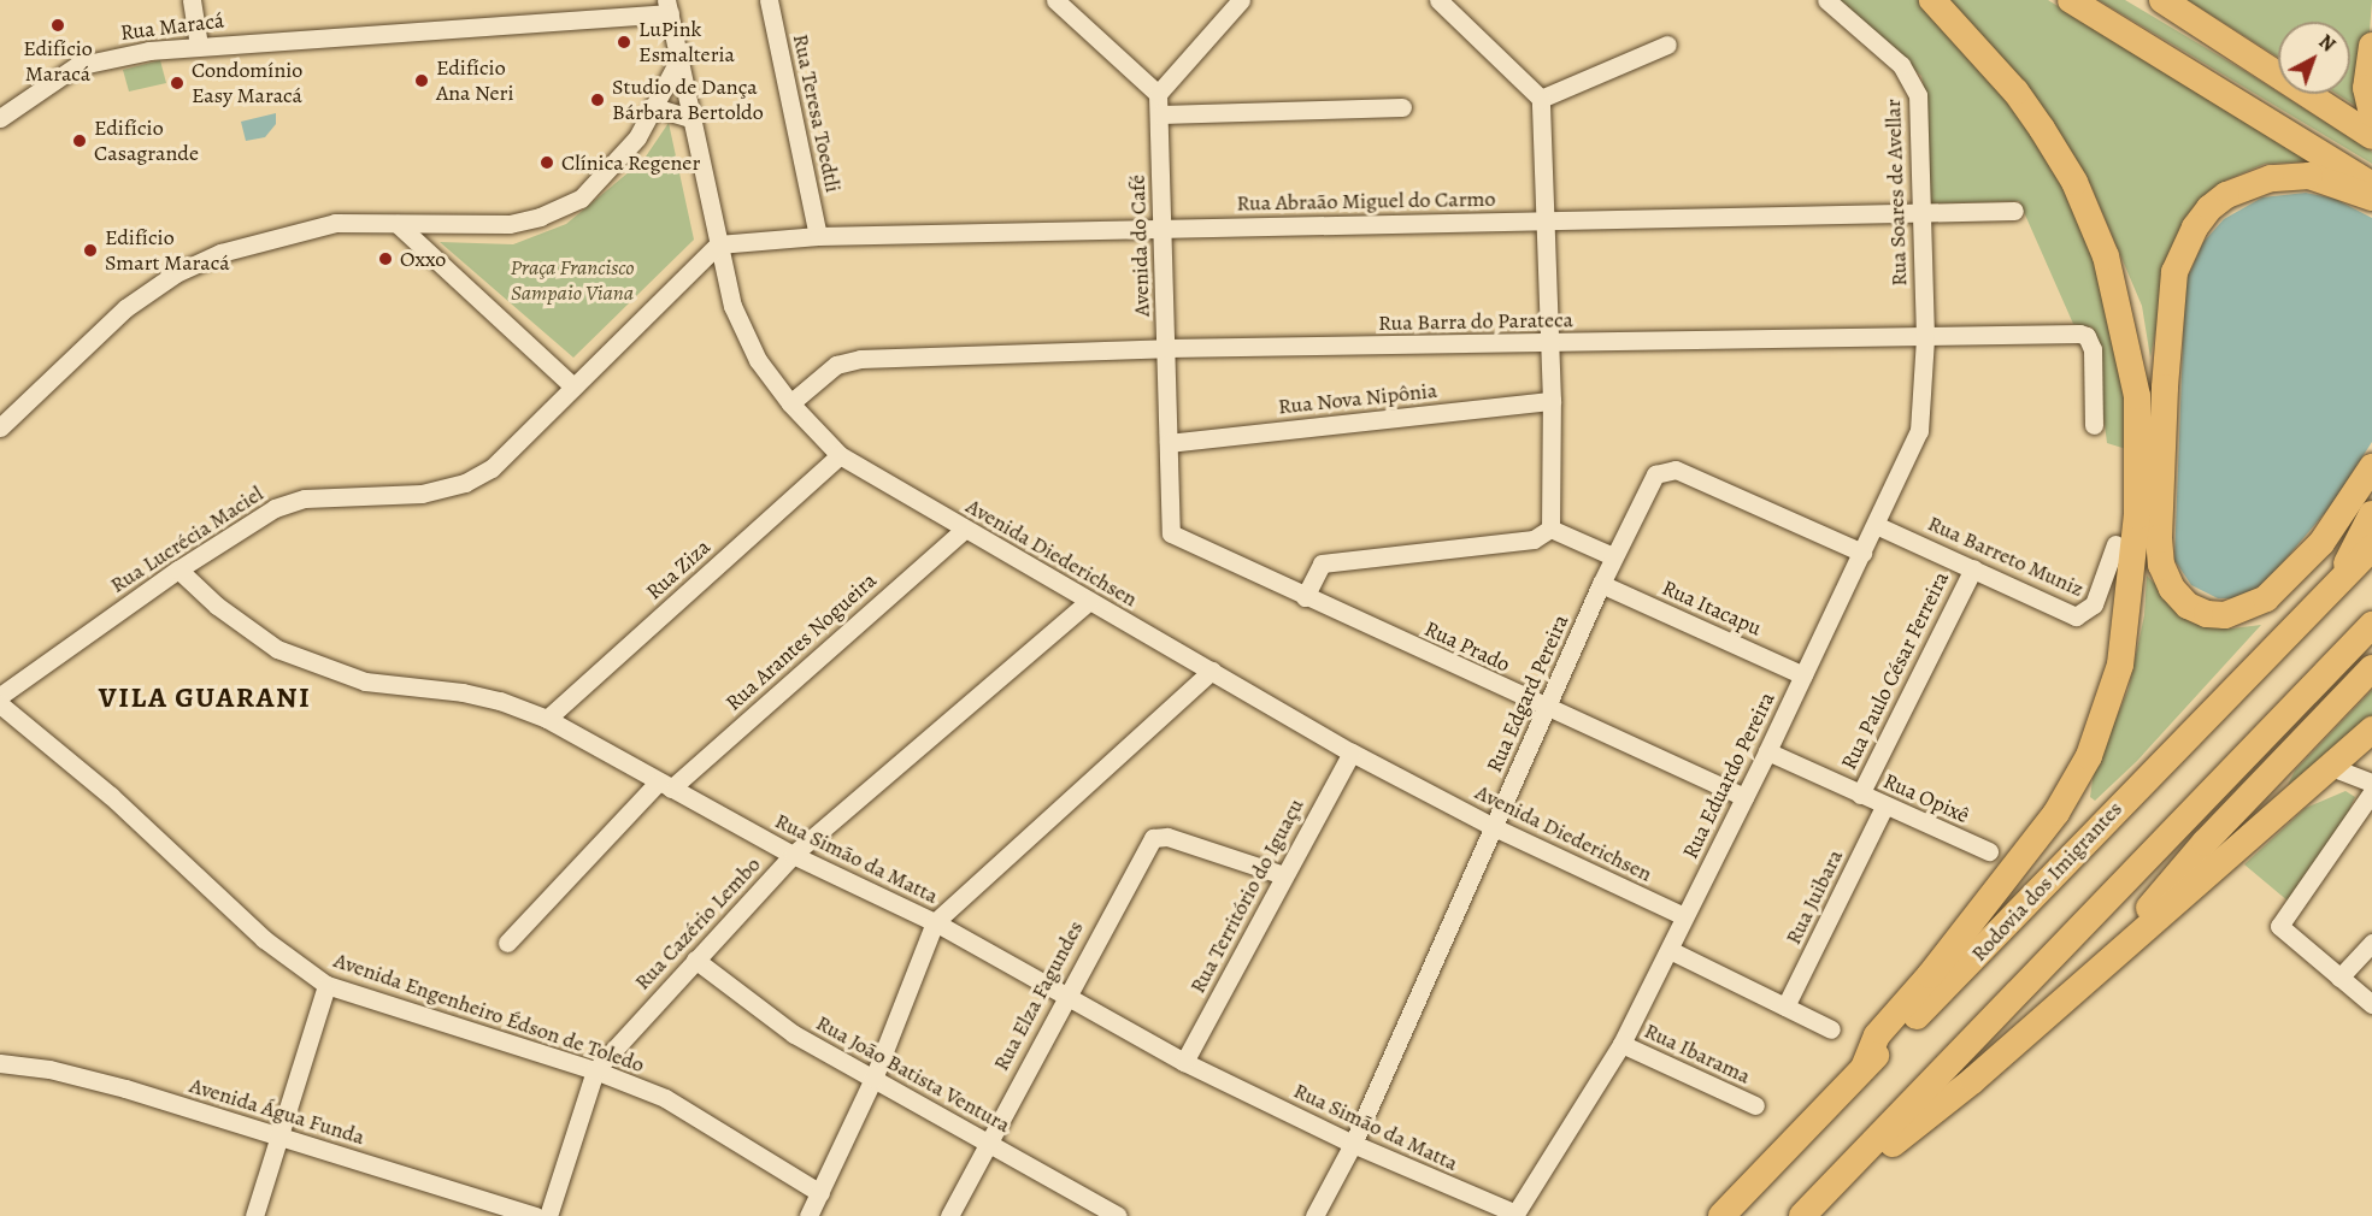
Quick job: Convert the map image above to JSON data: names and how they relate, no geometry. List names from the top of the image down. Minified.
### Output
{"streets":{"highway":["Rodovia dos Imigrantes"],"street":["Rua Maracá","Rua Teresa Toedtli","Rua Soares de Avellar","Rua Abraão Miguel do Carmo","Avenida do Café","Rua Barra do Parateca","Rua Nova Nipônia","Rua Lucrécia Maciel","Avenida Diederichsen","Rua Barreto Muniz","Rua Ziza","Rua Itacapu","Rua Arantes Nogueira","Rua Prado","Rua Paulo César Ferreira","Rua Edgard Pereira","Rua Eduardo Pereira","Rua Opixê","Rua Simão da Matta","Rua Território do Iguaçu","Rua Juibara","Rua Cazério Lembo","Rua Elza Fagundes","Avenida Engenheiro Édson de Toledo","Rua Ibarama","Rua João Batista Ventura","Avenida Água Funda"]},"crossings":[["Rua Maracá","Avenida Diederichsen"],["Rua Teresa Toedtli","Rua Abraão Miguel do Carmo"],["Rua Soares de Avellar","Rua Abraão Miguel do Carmo"],["Rua Soares de Avellar","Rua Barra do Parateca"],["Rua Soares de Avellar","Rua Eduardo Pereira"],["Rua Abraão Miguel do Carmo","Avenida do Café"],["Rua Abraão Miguel do Carmo","Rua Lucrécia Maciel"],["Rua Abraão Miguel do Carmo","Avenida Diederichsen"],["Avenida do Café","Rua Barra do Parateca"],["Avenida do Café","Rua Nova Nipônia"],["Avenida do Café","Rua Prado"],["Rua Barra do Parateca","Avenida Diederichsen"],["Rua Barra do Parateca","Rua Eduardo Pereira"],["Rua Lucrécia Maciel","Avenida Diederichsen"],["Rua Lucrécia Maciel","Rua Simão da Matta"],["Avenida Diederichsen","Rua Ziza"],["Avenida Diederichsen","Rua Arantes Nogueira"],["Avenida Diederichsen","Rua Edgard Pereira"],["Avenida Diederichsen","Rua Eduardo Pereira"],["Avenida Diederichsen","Rua Território do Iguaçu"],["Avenida Diederichsen","Rua Cazério Lembo"],["Rua Barreto Muniz","Rua Paulo César Ferreira"],["Rua Barreto Muniz","Rua Eduardo Pereira"],["Rua Ziza","Rua Simão da Matta"],["Rua Itacapu","Rua Edgard Pereira"],["Rua Itacapu","Rua Eduardo Pereira"],["Rua Arantes Nogueira","Rua Simão da Matta"],["Rua Prado","Rua Edgard Pereira"],["Rua Prado","Rua Eduardo Pereira"],["Rua Paulo César Ferreira","Rua Opixê"],["Rua Edgard Pereira","Rua Eduardo Pereira"],["Rua Edgard Pereira","Rua Simão da Matta"],["Rua Eduardo Pereira","Rua Opixê"],["Rua Eduardo Pereira","Rua Simão da Matta"],["Rua Eduardo Pereira","Rua Ibarama"],["Rua Opixê","Rua Juibara"],["Rua Simão da Matta","Rua Território do Iguaçu"],["Rua Simão da Matta","Rua Cazério Lembo"],["Rua Simão da Matta","Rua Elza Fagundes"],["Rua Território do Iguaçu","Rua Elza Fagundes"],["Rua Cazério Lembo","Avenida Engenheiro Édson de Toledo"],["Rua Cazério Lembo","Rua João Batista Ventura"],["Rua Elza Fagundes","Rua João Batista Ventura"]],"districts":["VILA GUARANI"],"parks":["Praça Francisco Sampaio Viana"],"places":["Edifício Maracá","LuPink Esmalteria","Edifício Ana Neri","Condomínio Easy Maracá","Studio de Dança Bárbara Bertoldo","Edifício Casagrande","Clínica Regener","Edifício Smart Maracá","Oxxo"],"north":"top right"}
